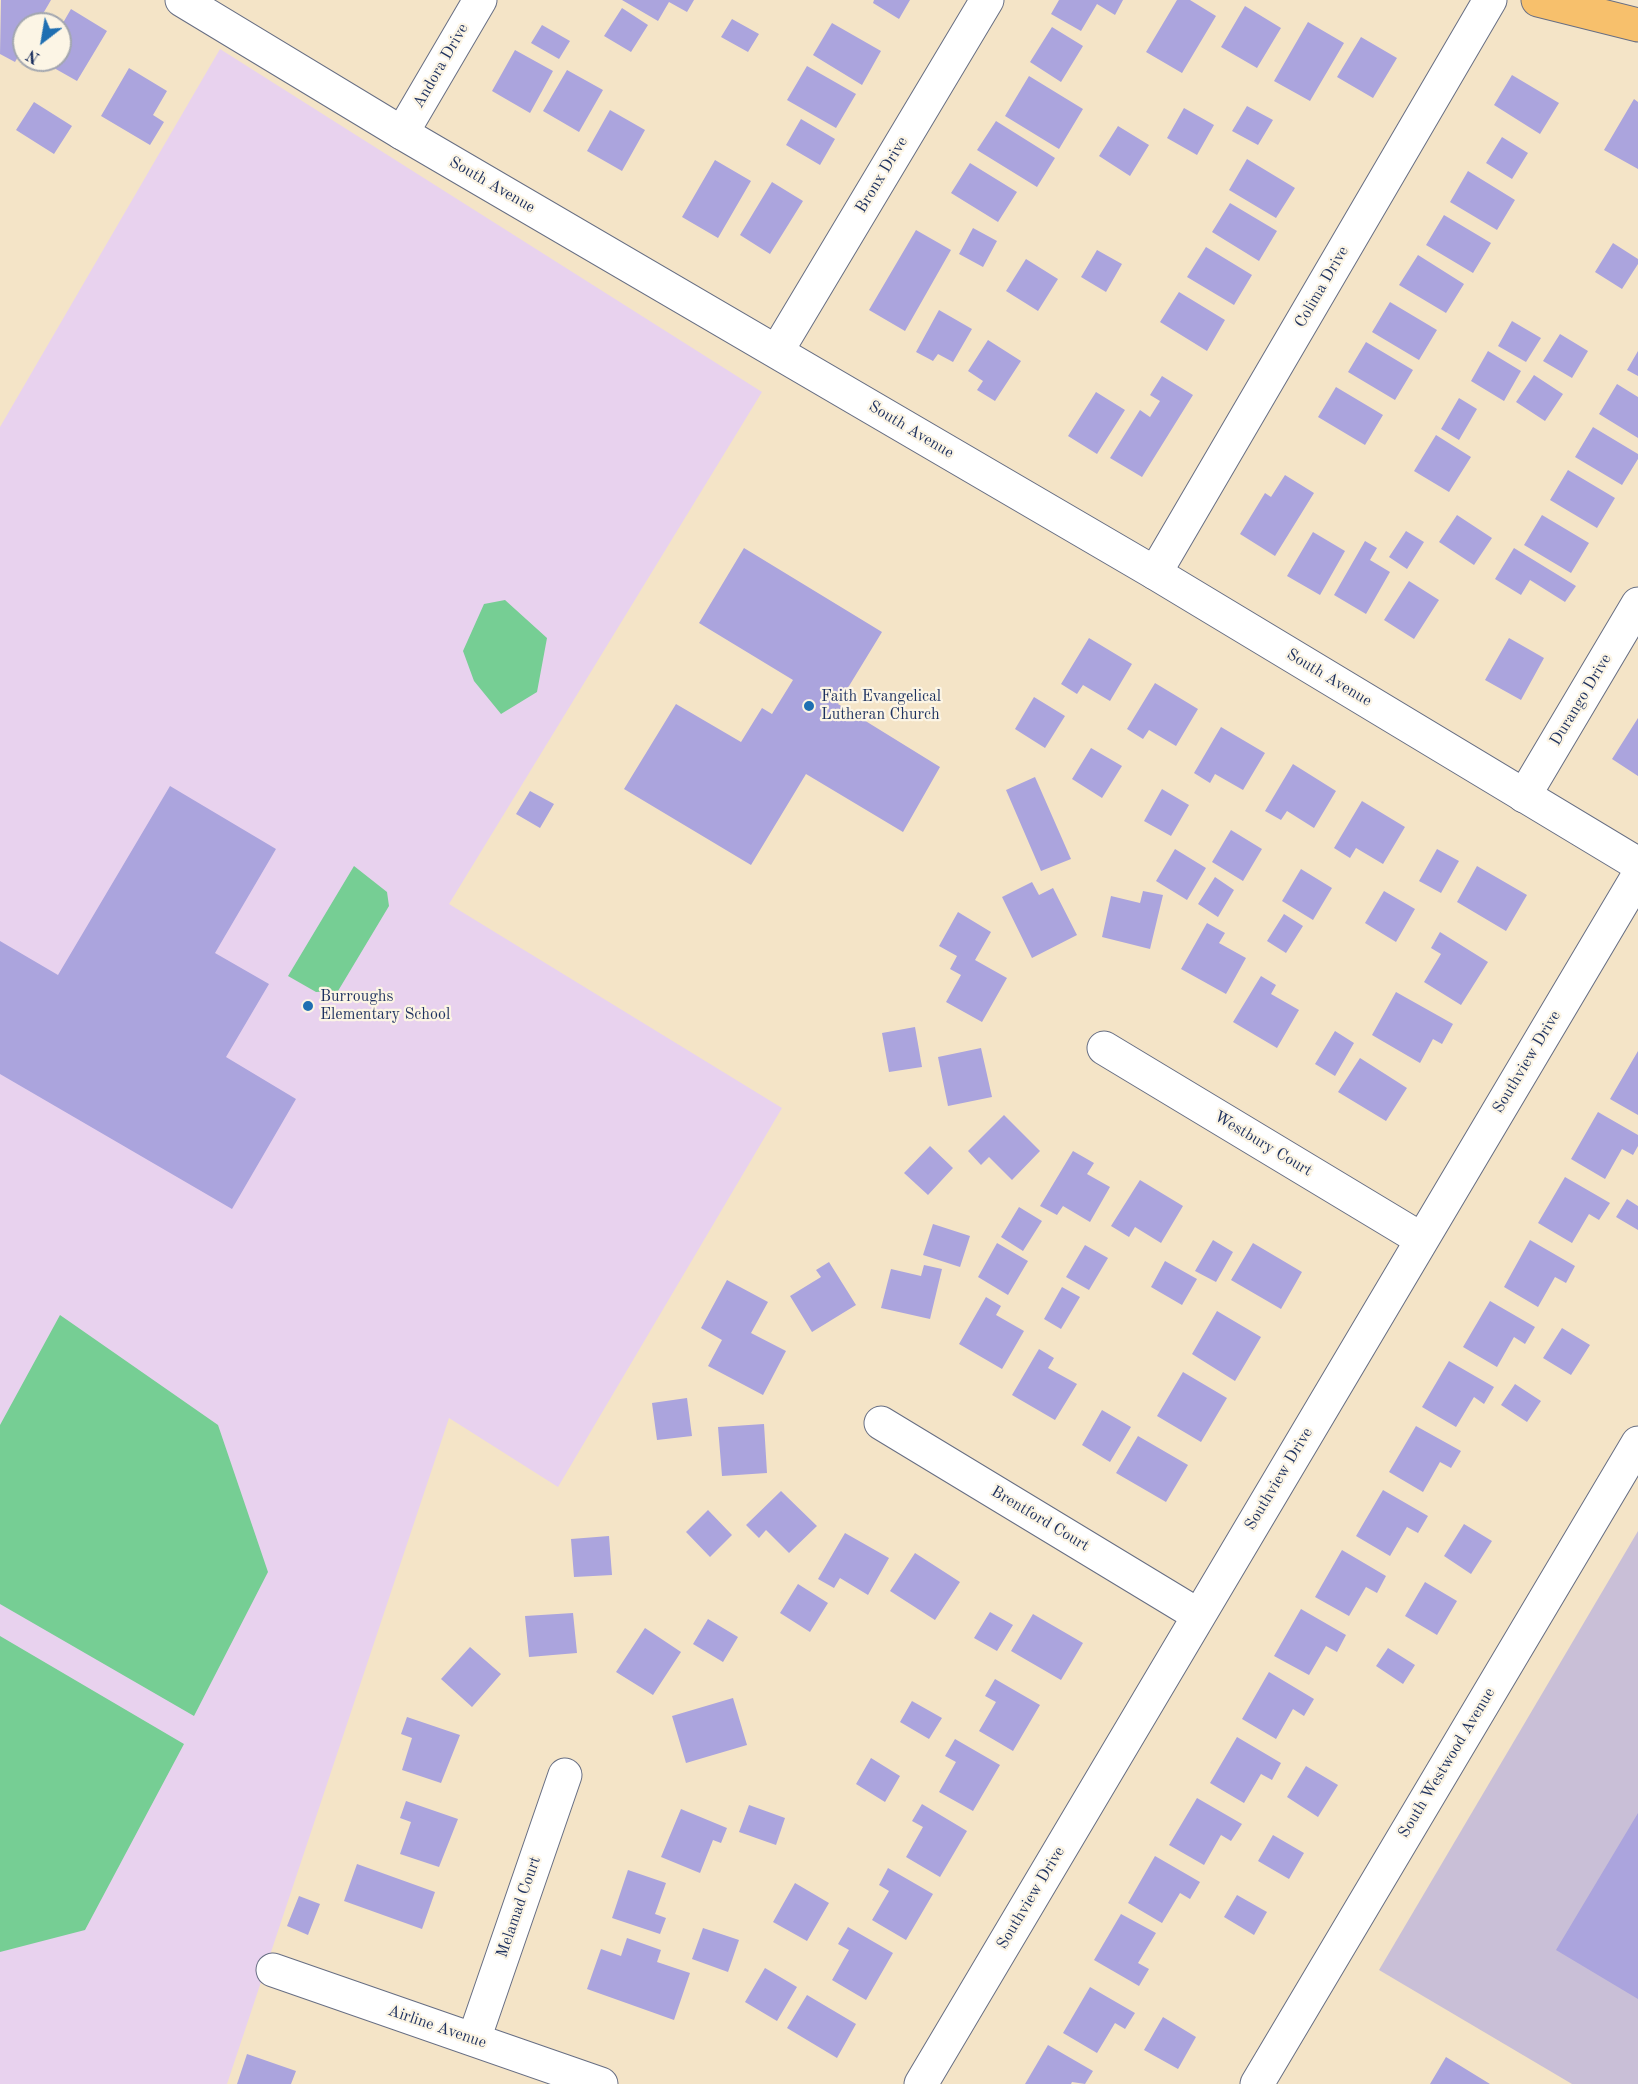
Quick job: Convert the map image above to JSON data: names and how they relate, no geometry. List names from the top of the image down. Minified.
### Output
{"streets":{"street":["Andora Drive","Bronx Drive","South Avenue","Colima Drive","Durango Drive","Southview Drive","Westbury Court","Brentford Court","South Westwood Avenue","Melamad Court","Airline Avenue"]},"crossings":[["Andora Drive","South Avenue"],["Bronx Drive","South Avenue"],["South Avenue","Colima Drive"],["South Avenue","Durango Drive"],["Southview Drive","Westbury Court"],["Southview Drive","Brentford Court"],["Melamad Court","Airline Avenue"]],"places":["Faith Evangelical Lutheran Church","Burroughs Elementary School"],"north":"bottom left"}
